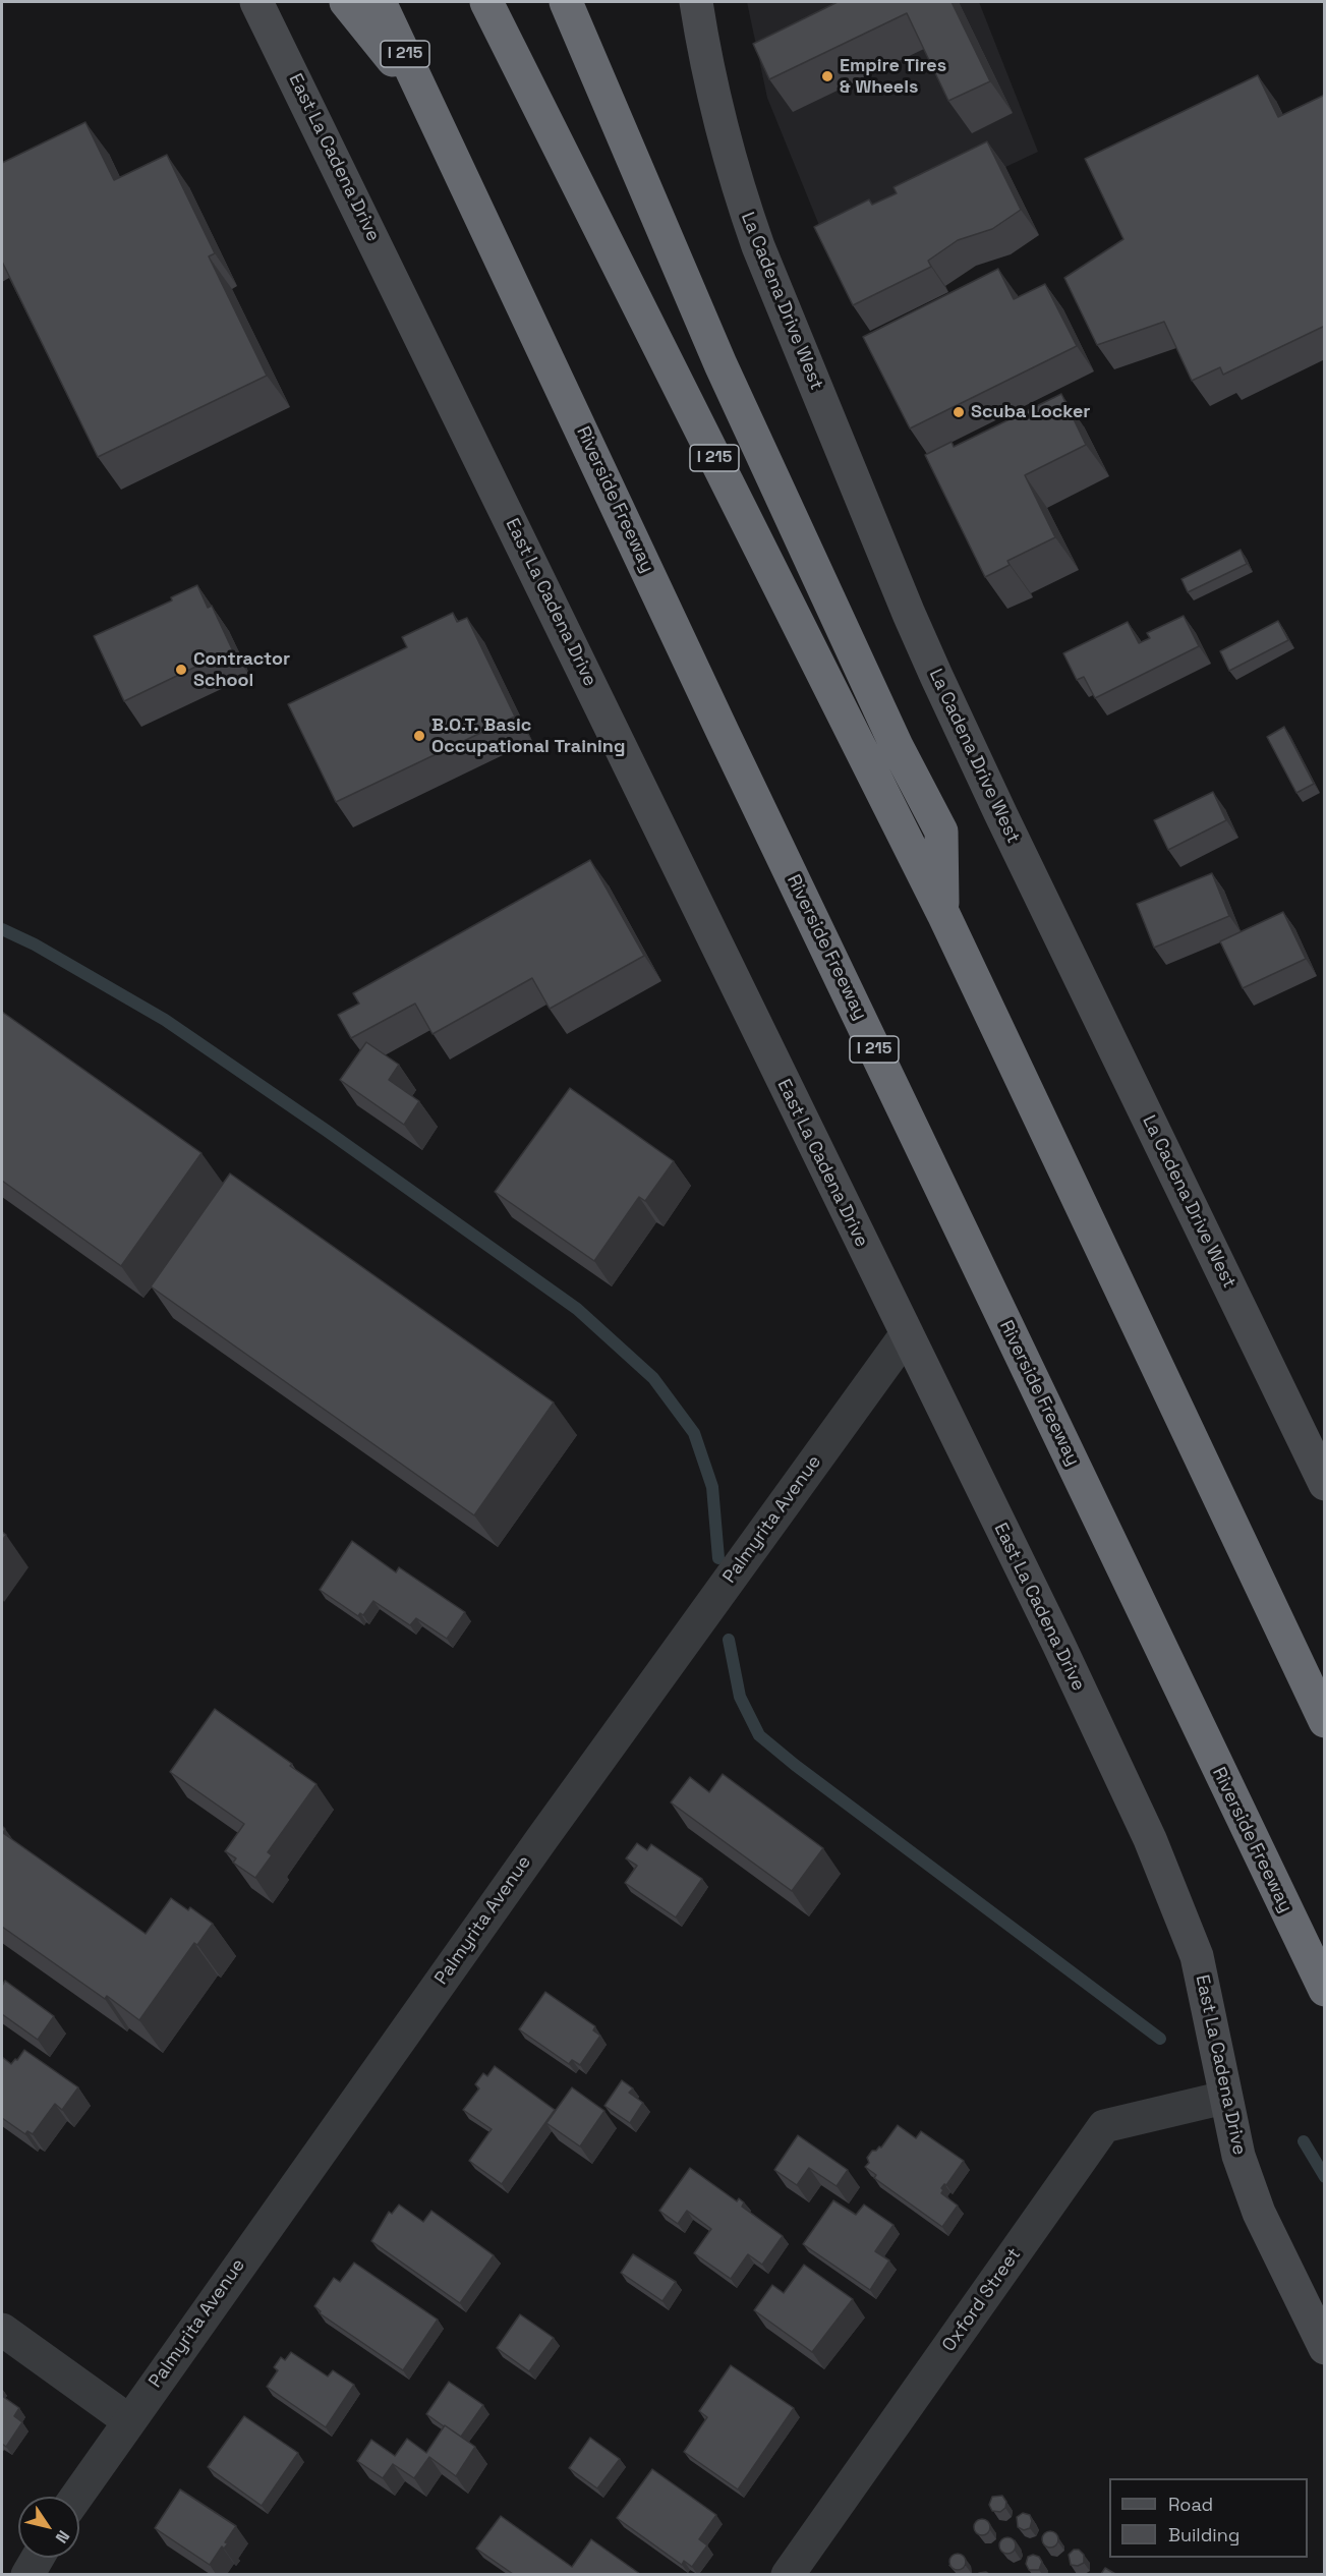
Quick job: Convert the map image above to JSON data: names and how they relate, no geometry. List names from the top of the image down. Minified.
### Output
{"streets":{"highway":["I 215","Riverside Freeway"],"main road":["East La Cadena Drive","La Cadena Drive West"],"street":["Palmyrita Avenue","Oxford Street"]},"crossings":[["East La Cadena Drive","Palmyrita Avenue"],["East La Cadena Drive","Oxford Street"]],"places":["Empire Tires & Wheels","Scuba Locker","Contractor School","B.O.T. Basic Occupational Training"],"legend":["Road","Building"],"north":"bottom right"}
